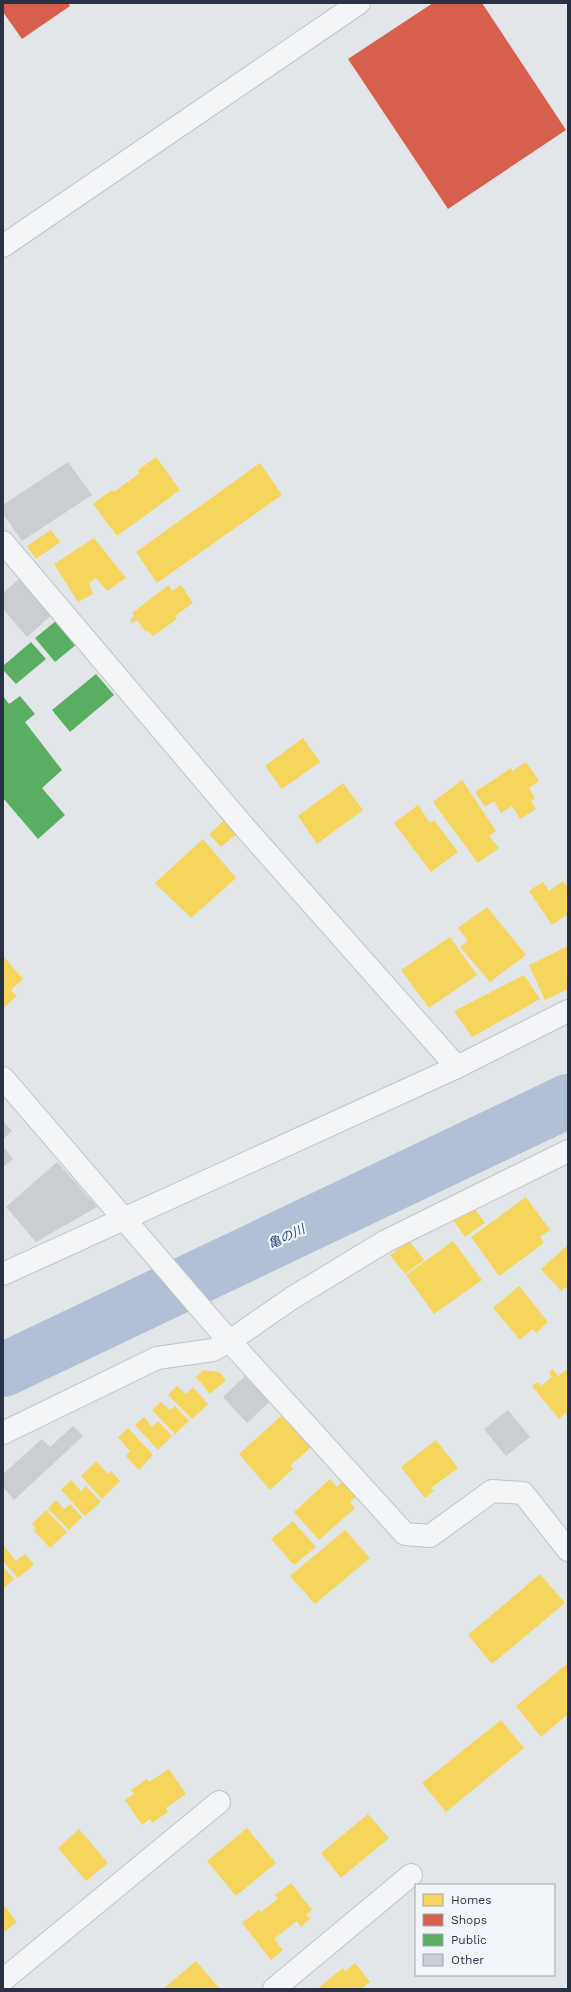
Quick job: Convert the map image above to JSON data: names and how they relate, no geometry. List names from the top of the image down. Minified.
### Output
{"water":["亀の川"],"legend":["Homes","Shops","Public","Other"]}
